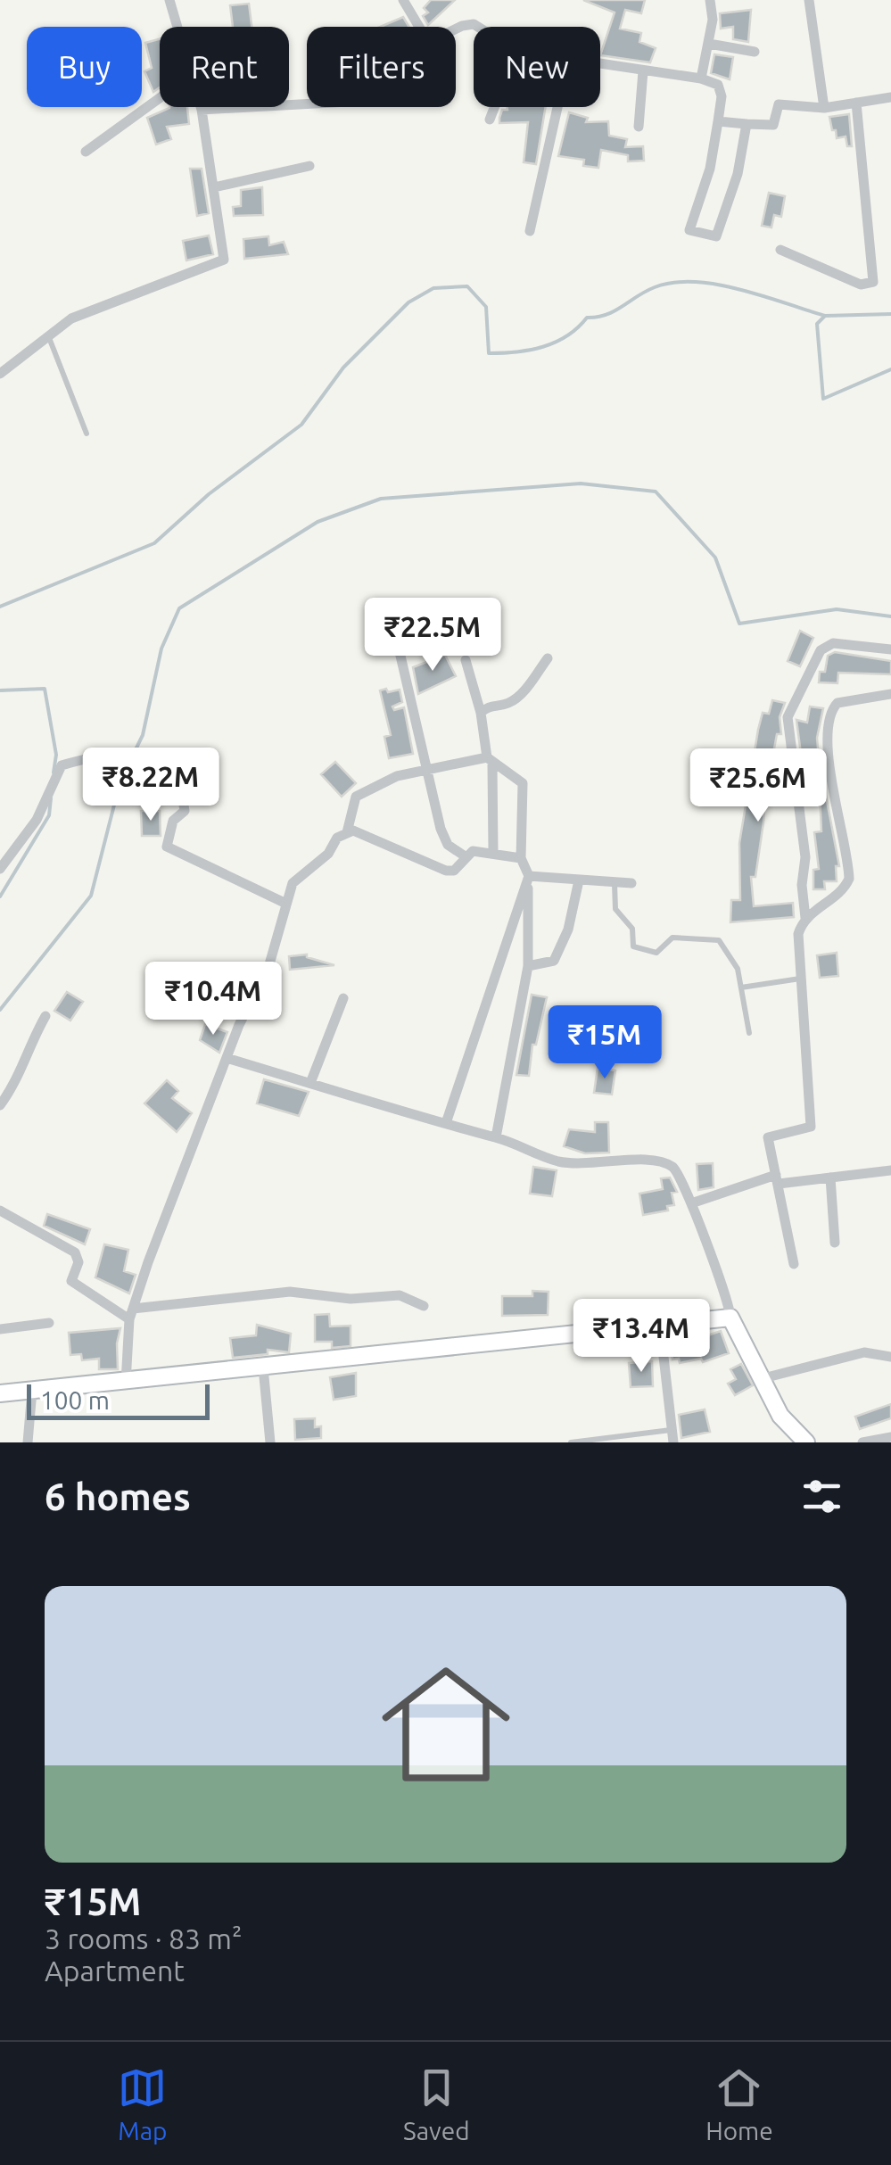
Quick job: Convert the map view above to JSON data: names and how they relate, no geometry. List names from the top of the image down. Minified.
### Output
{"scale_bar":"100 m","page":{"chip":["Buy","Rent","Filters","New"],"price":["₹22.5M","₹8.22M","₹25.6M","₹10.4M","₹15M","₹13.4M"],"scale":"100 m","heading":"6 homes","list":[{"name":"₹15M","note":"3 rooms · 83 m² · Apartment"}],"tabs":["Map","Saved","Home"]}}
